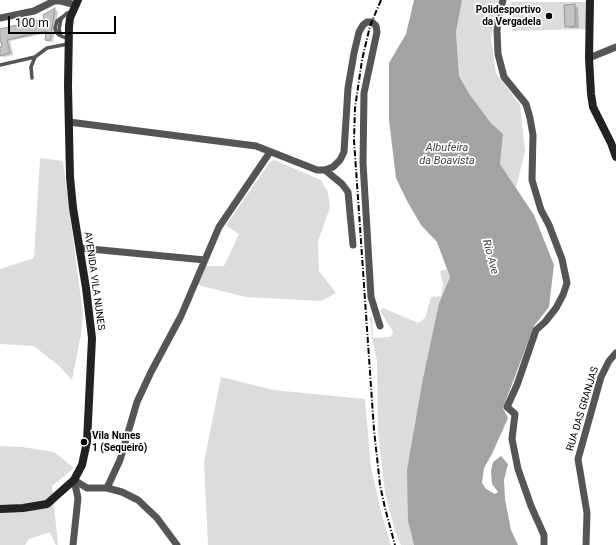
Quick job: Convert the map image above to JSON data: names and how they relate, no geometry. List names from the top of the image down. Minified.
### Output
{"streets":{"street":["AVENIDA VILA NUNES","RUA DAS GRANJAS"]},"water":["Albufeira da Boavista","Rio Ave"],"places":["Polidesportivo da Vergadela","Vila Nunes 1 (Sequeirô)"],"scale_bar":"100 m"}
